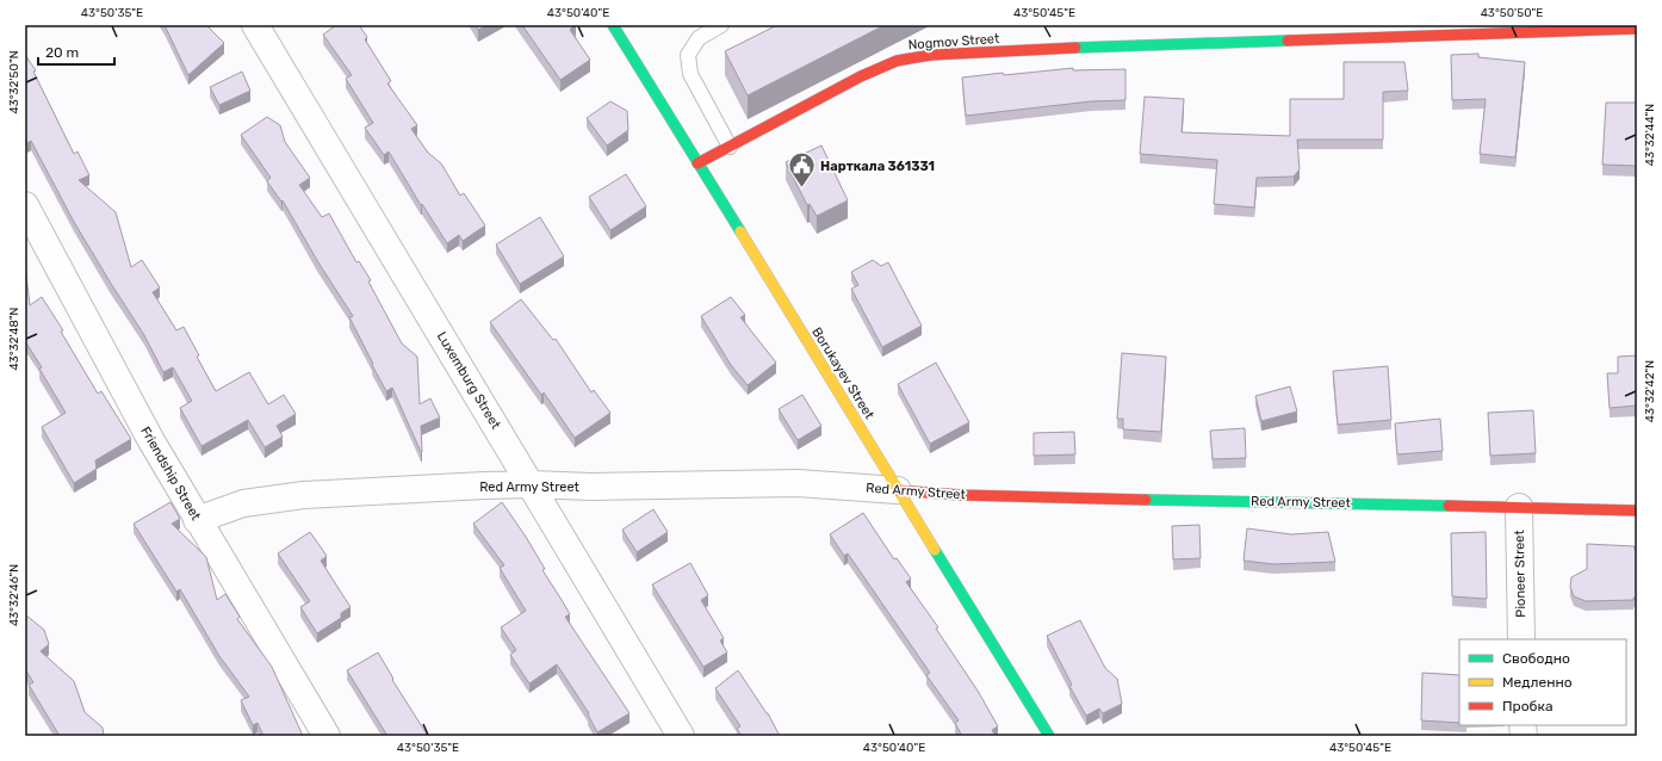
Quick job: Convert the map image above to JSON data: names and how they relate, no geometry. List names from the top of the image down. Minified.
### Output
{"streets":{"street":["Nogmov Street","Borukayev Street","Luxemburg Street","Friendship Street","Red Army Street","Pioneer Street"]},"crossings":[["Nogmov Street","Borukayev Street"],["Borukayev Street","Red Army Street"],["Luxemburg Street","Red Army Street"],["Friendship Street","Red Army Street"],["Red Army Street","Pioneer Street"]],"places":{"public building":["Нарткала 361331"]},"legend":["Свободно","Медленно","Пробка"],"scale_bar":"20 m","coordinates":["43°50'35\"E","43°50'40\"E","43°50'45\"E","43°50'50\"E","43°32'50\"N","43°32'44\"N","43°32'48\"N","43°32'42\"N","43°32'46\"N"]}
